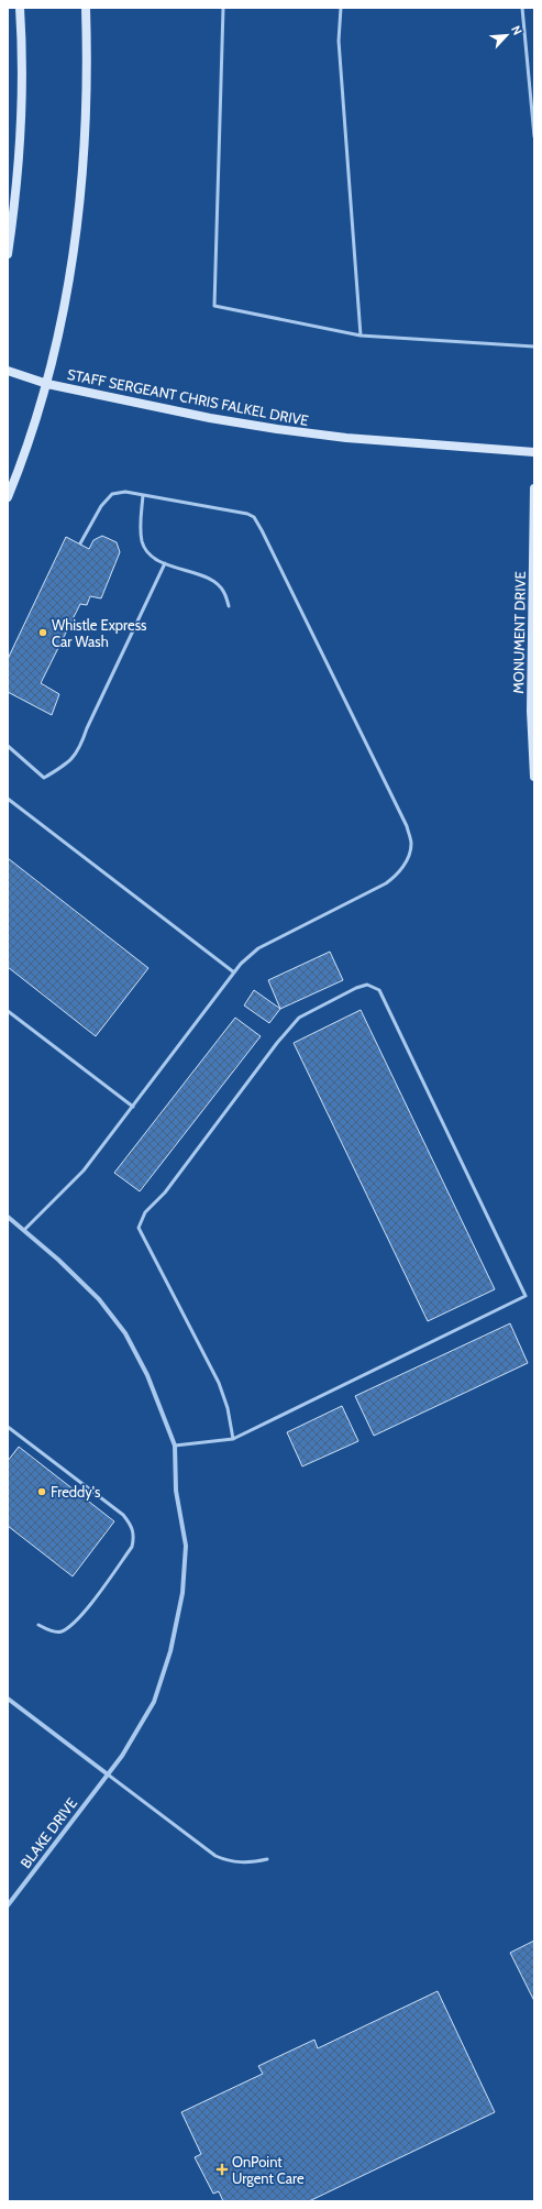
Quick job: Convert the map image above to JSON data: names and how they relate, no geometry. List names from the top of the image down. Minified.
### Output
{"streets":{"street":["STAFF SERGEANT CHRIS FALKEL DRIVE","MONUMENT DRIVE","BLAKE DRIVE"]},"places":{"other":["Whistle Express Car Wash","Freddy's"],"health":["OnPoint Urgent Care"]},"north":"top right"}
